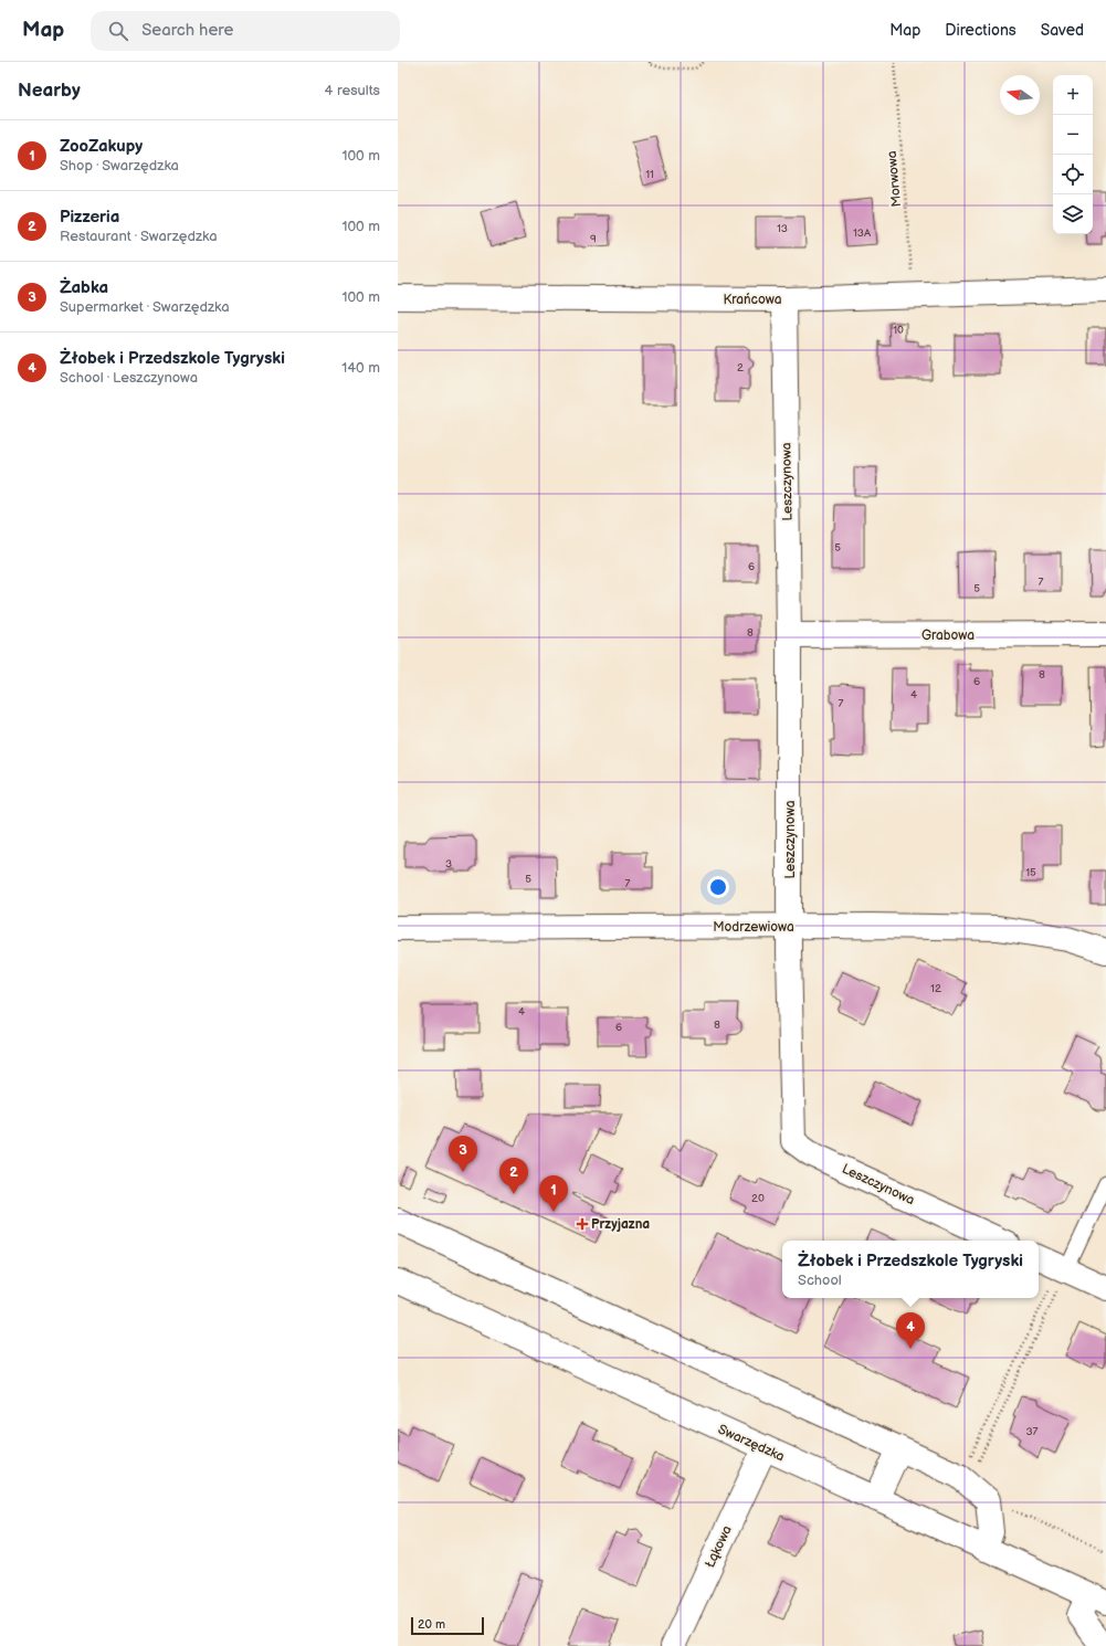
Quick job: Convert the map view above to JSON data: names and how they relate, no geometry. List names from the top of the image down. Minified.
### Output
{"streets":{"street":["Krańcowa","Leszczynowa","Grabowa","Modrzewiowa","Swarzędzka","Łąkowa"],"path":["Morwowa"]},"crossings":[["Morwowa","Krańcowa"],["Krańcowa","Leszczynowa"],["Leszczynowa","Grabowa"],["Leszczynowa","Modrzewiowa"],["Swarzędzka","Łąkowa"]],"places":{"health":["Przyjazna"]},"house_numbers":["11","13","13A","9","10","2","5","6","7","5","8","8","6","4","7","3","15","5","7","12","4","8","6","20","37"],"scale_bar":"20 m","north":"left","page":{"header":"Map","search":"Search here","nav":["Map","Directions","Saved"],"heading":["Nearby","4 results"],"map_buttons":["+","−"],"list":[{"mark":"1","name":"ZooZakupy","note":"Shop · Swarzędzka","value":"100 m"},{"mark":"2","name":"Pizzeria","note":"Restaurant · Swarzędzka","value":"100 m"},{"mark":"3","name":"Żabka","note":"Supermarket · Swarzędzka","value":"100 m"},{"mark":"4","name":"Żłobek i Przedszkole Tygryski","note":"School · Leszczynowa","value":"140 m"}],"pins":["3","2","1","4"],"popup":["Żłobek i Przedszkole Tygryski","School"],"scale":"20 m"}}
